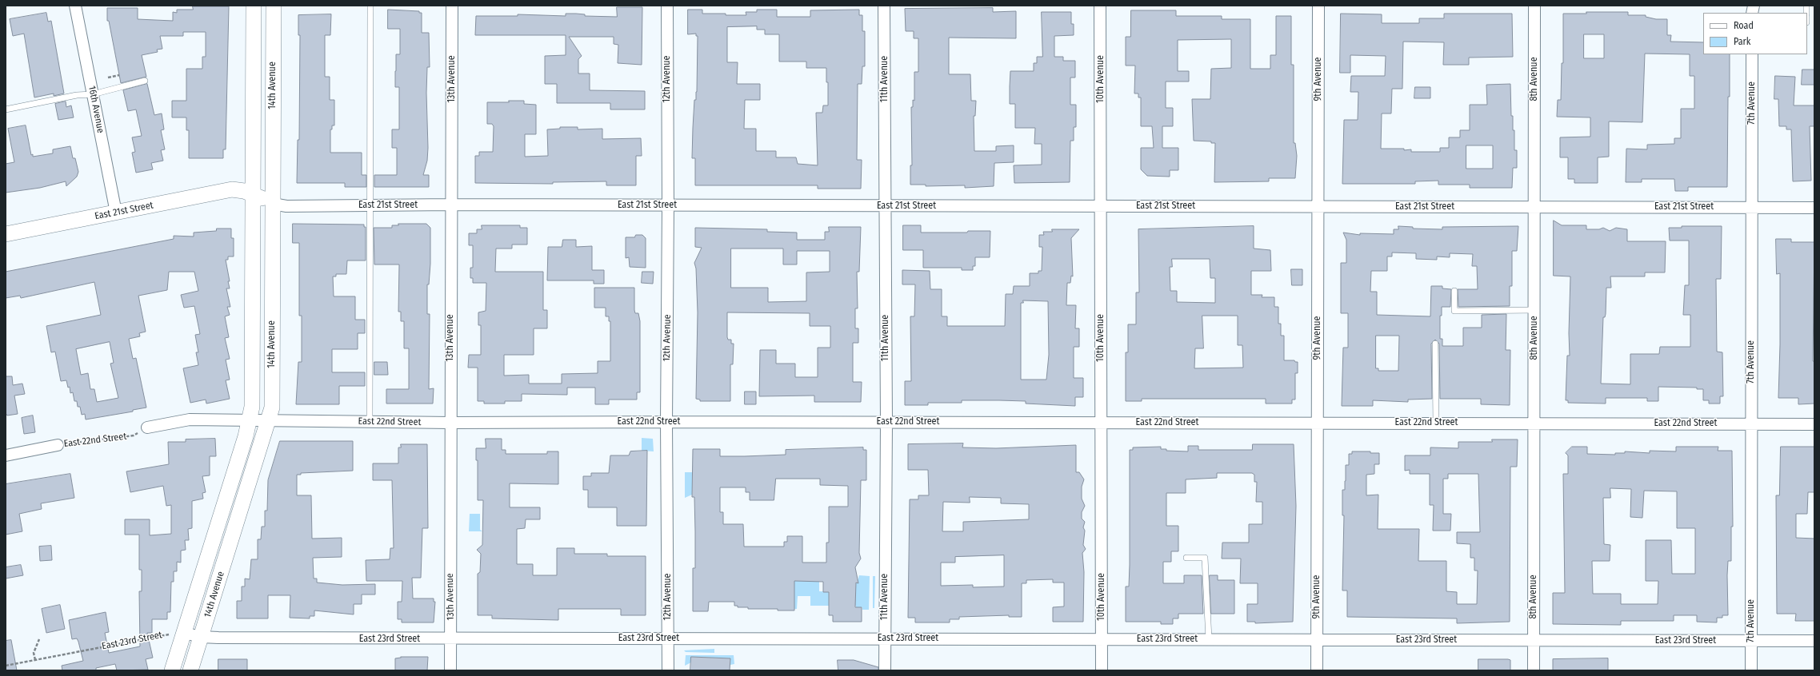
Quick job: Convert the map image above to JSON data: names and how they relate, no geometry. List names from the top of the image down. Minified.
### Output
{"streets":{"main road":["14th Avenue","East 21st Street"],"street":["13th Avenue","12th Avenue","11th Avenue","10th Avenue","9th Avenue","8th Avenue","7th Avenue","16th Avenue","East 22nd Street","East 23rd Street"]},"crossings":[["13th Avenue","East 21st Street"],["13th Avenue","East 22nd Street"],["13th Avenue","East 23rd Street"],["12th Avenue","East 21st Street"],["12th Avenue","East 22nd Street"],["12th Avenue","East 23rd Street"],["11th Avenue","East 21st Street"],["11th Avenue","East 22nd Street"],["11th Avenue","East 23rd Street"],["10th Avenue","East 21st Street"],["10th Avenue","East 22nd Street"],["10th Avenue","East 23rd Street"],["9th Avenue","East 21st Street"],["9th Avenue","East 22nd Street"],["9th Avenue","East 23rd Street"],["8th Avenue","East 21st Street"],["8th Avenue","East 22nd Street"],["8th Avenue","East 23rd Street"],["14th Avenue","East 21st Street"],["14th Avenue","East 22nd Street"],["14th Avenue","East 23rd Street"],["7th Avenue","East 21st Street"],["7th Avenue","East 22nd Street"],["7th Avenue","East 23rd Street"],["16th Avenue","East 21st Street"]],"legend":["Road","Park"]}
